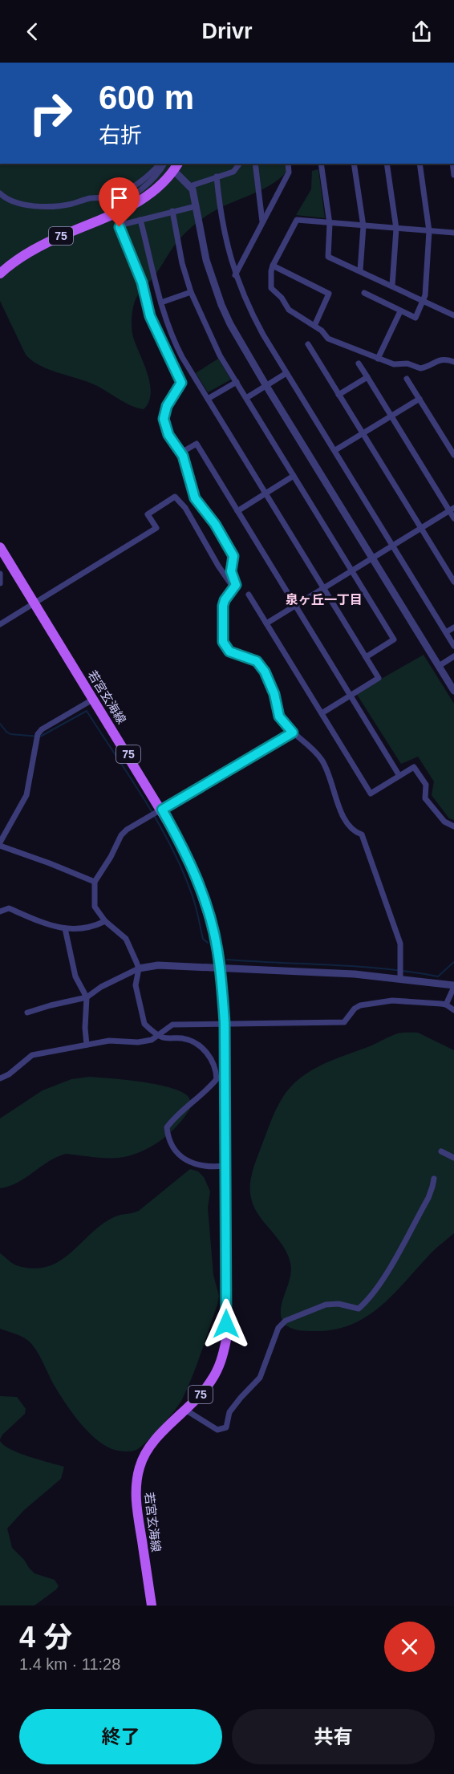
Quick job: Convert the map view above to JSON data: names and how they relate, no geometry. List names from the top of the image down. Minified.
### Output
{"streets":{"main road":["75","若宮玄海線"]},"districts":["泉ヶ丘一丁目"],"page":{"header":"Drivr","turn":["600 m","右折"],"heading":["4 分","1.4 km · 11:28"],"buttons":["終了","共有"]}}
